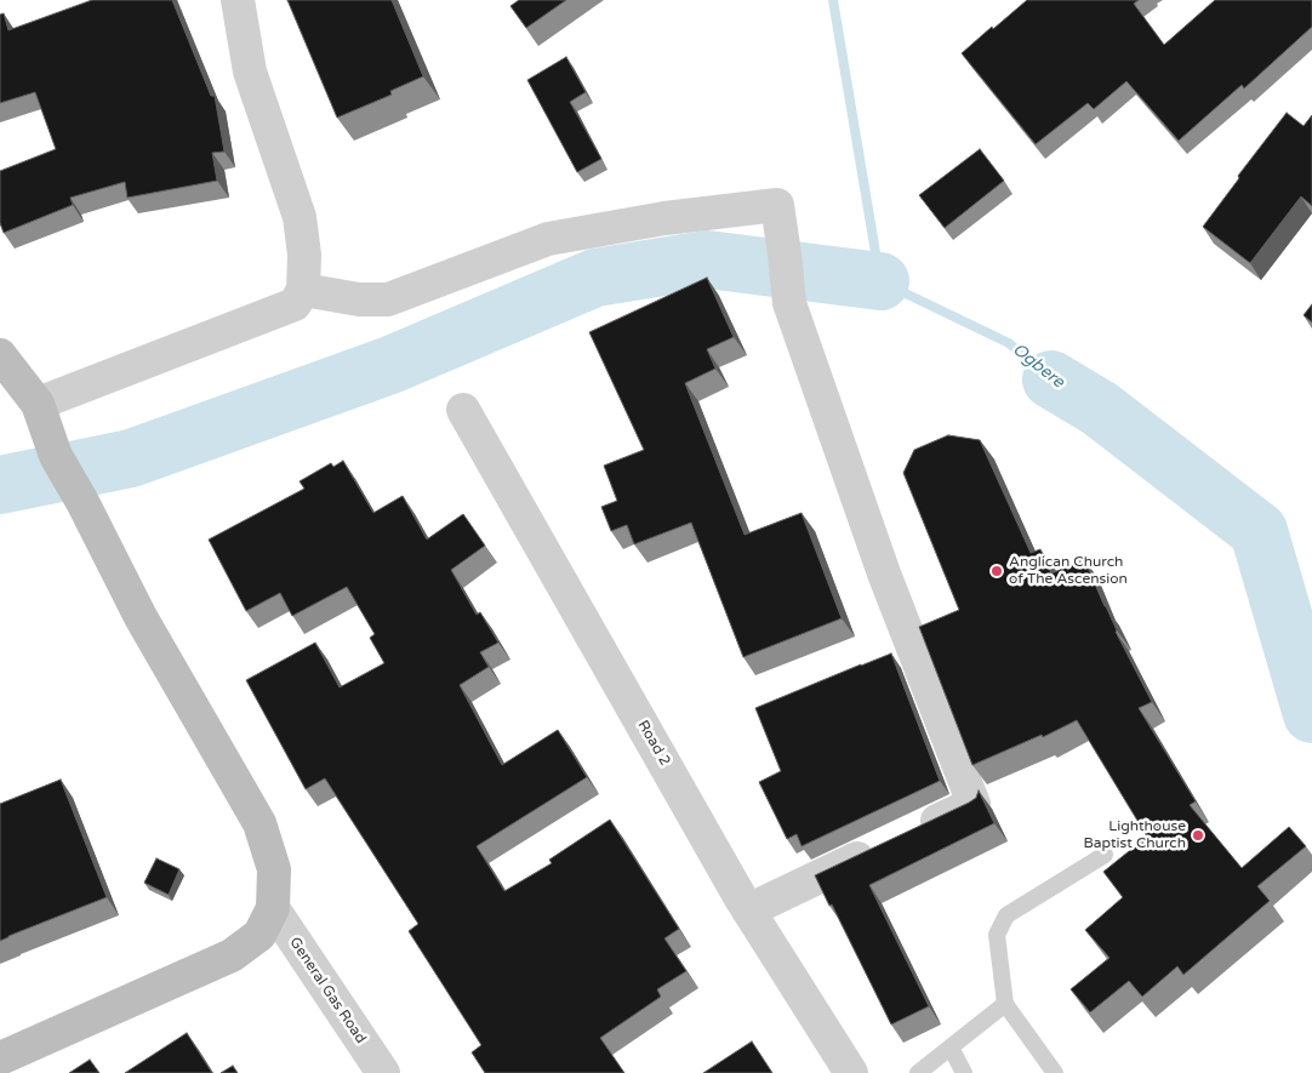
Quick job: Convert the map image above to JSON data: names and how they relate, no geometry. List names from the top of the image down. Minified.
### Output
{"streets":{"street":["Road 2","General Gas Road"]},"water":["Ogbere"],"places":["Anglican Church of The Ascension","Lighthouse Baptist Church"]}
